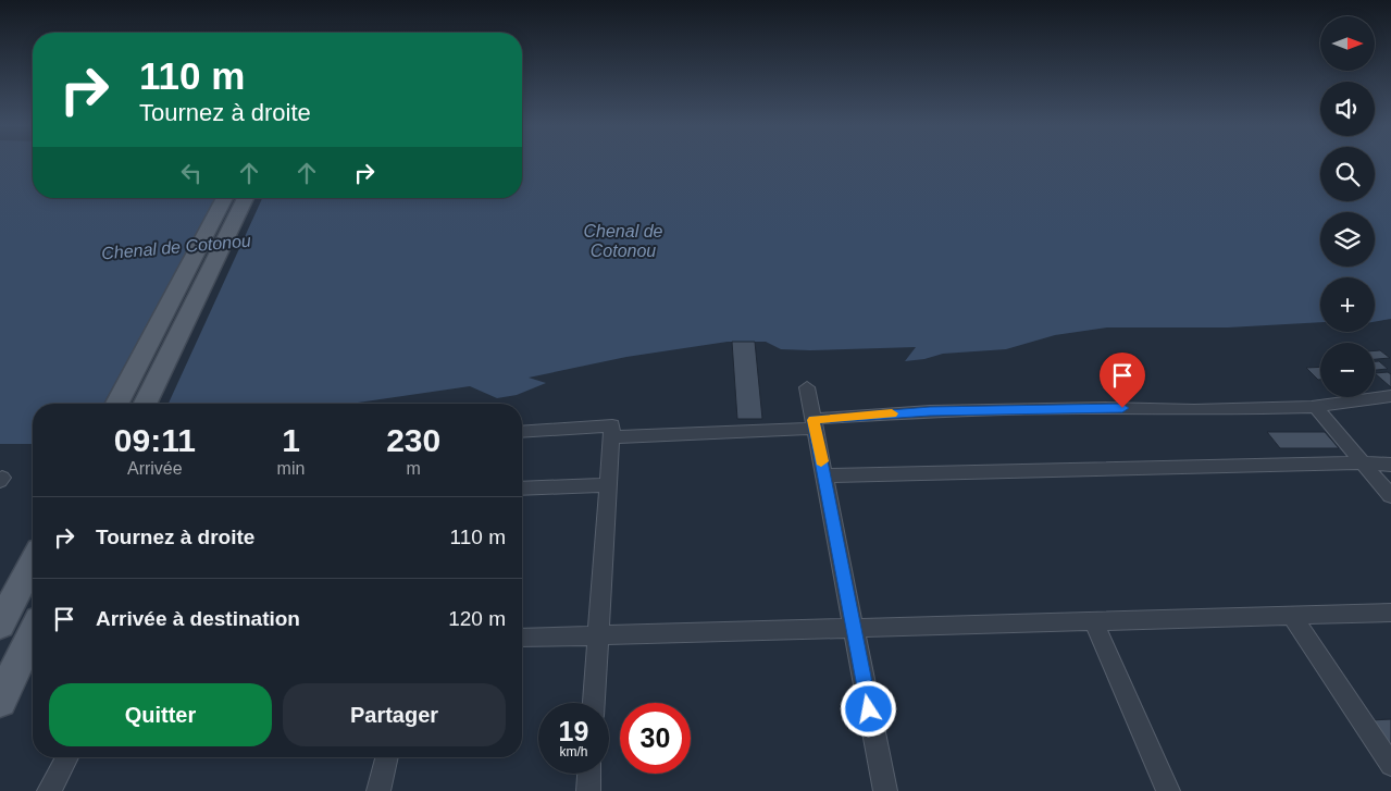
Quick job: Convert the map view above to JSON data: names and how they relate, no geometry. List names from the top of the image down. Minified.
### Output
{"water":["Chenal de Cotonou"],"north":"right","page":{"map_buttons":["+","−"],"turn":["110 m","Tournez à droite"],"eta":["09:11","Arrivée","1","min","230","m"],"list":[{"name":"Tournez à droite","value":"110 m"},{"name":"Arrivée à destination","value":"120 m"}],"buttons":["Quitter","Partager"],"speed":"19 km/h","limit":"30"}}
